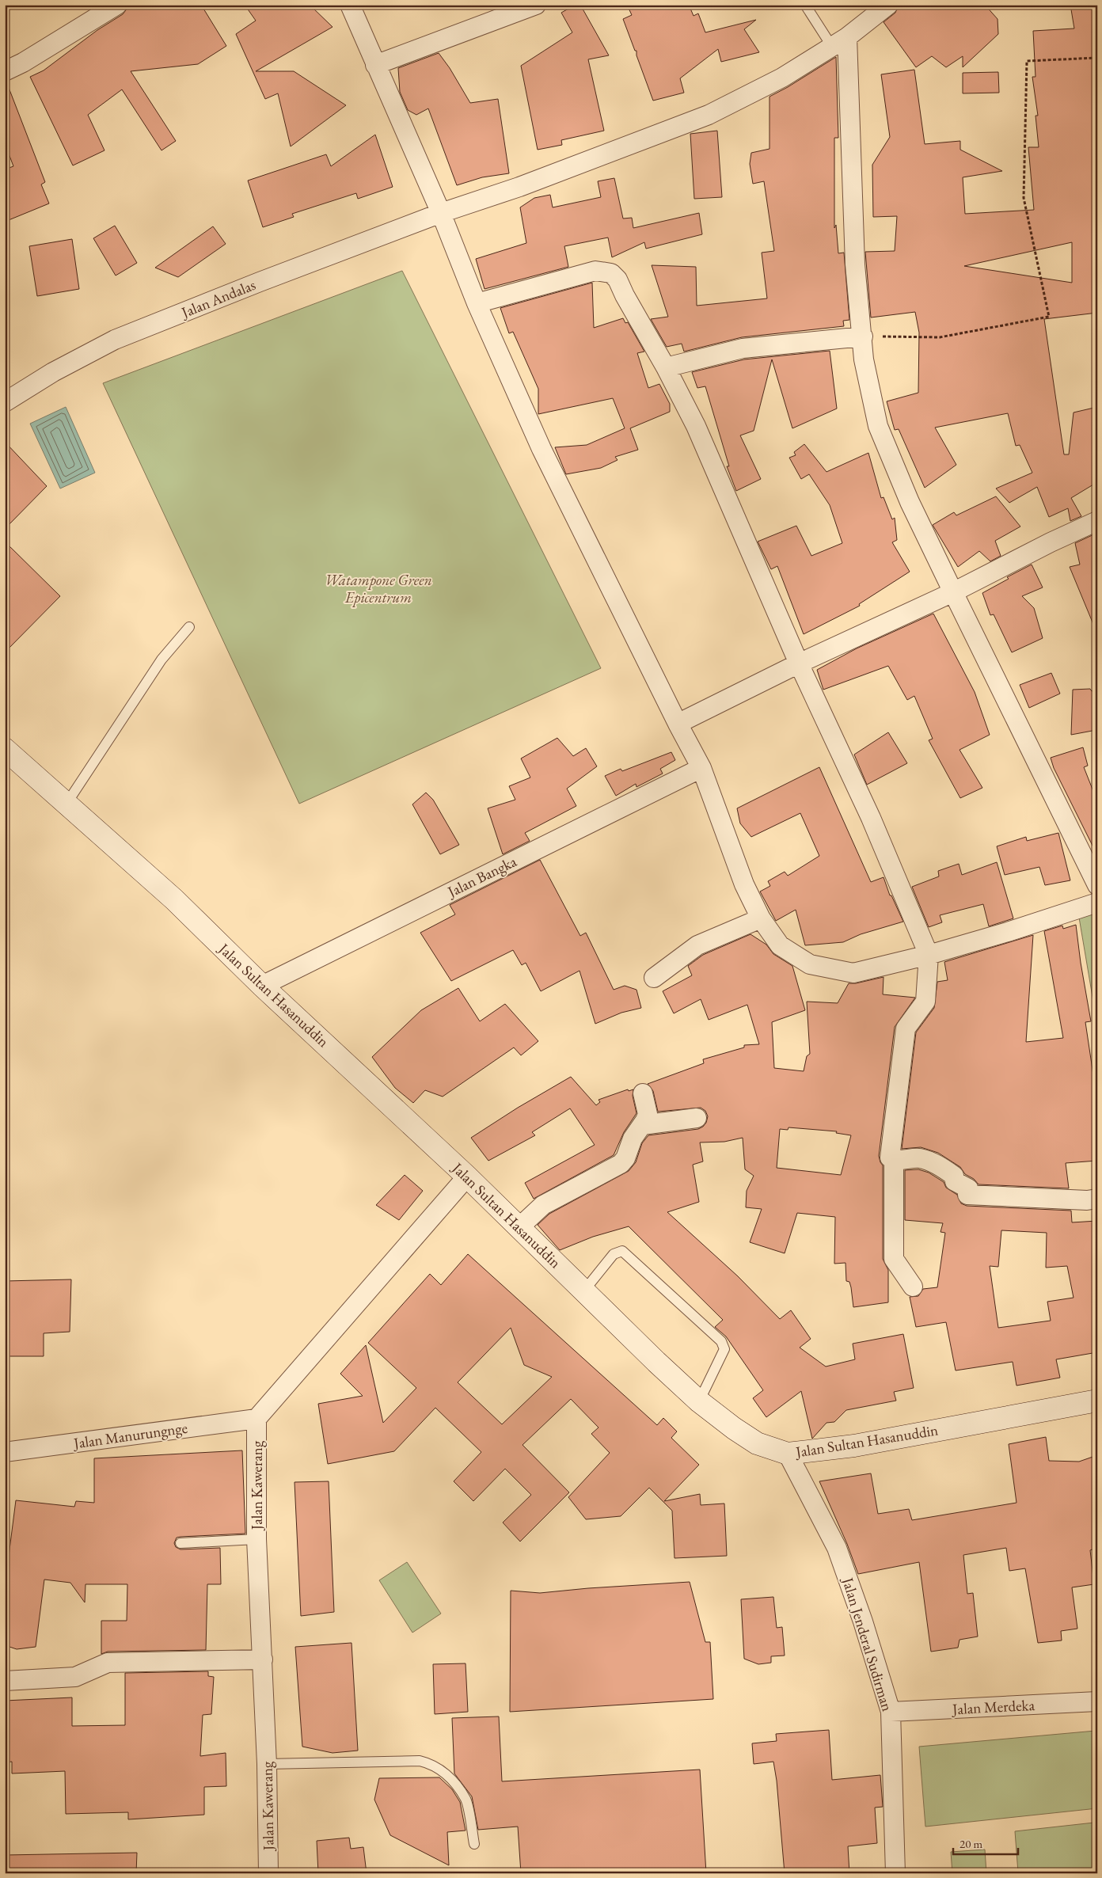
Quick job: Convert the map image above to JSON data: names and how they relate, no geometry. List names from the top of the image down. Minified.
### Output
{"streets":{"main road":["Jalan Sultan Hasanuddin"],"street":["Jalan Andalas","Jalan Bangka","Jalan Manurungnge","Jalan Kawerang","Jalan Jenderal Sudirman","Jalan Merdeka"]},"crossings":[["Jalan Bangka","Jalan Sultan Hasanuddin"],["Jalan Sultan Hasanuddin","Jalan Kawerang"],["Jalan Sultan Hasanuddin","Jalan Jenderal Sudirman"],["Jalan Manurungnge","Jalan Kawerang"],["Jalan Jenderal Sudirman","Jalan Merdeka"]],"parks":["Watampone Green Epicentrum"],"scale_bar":"20 m"}
